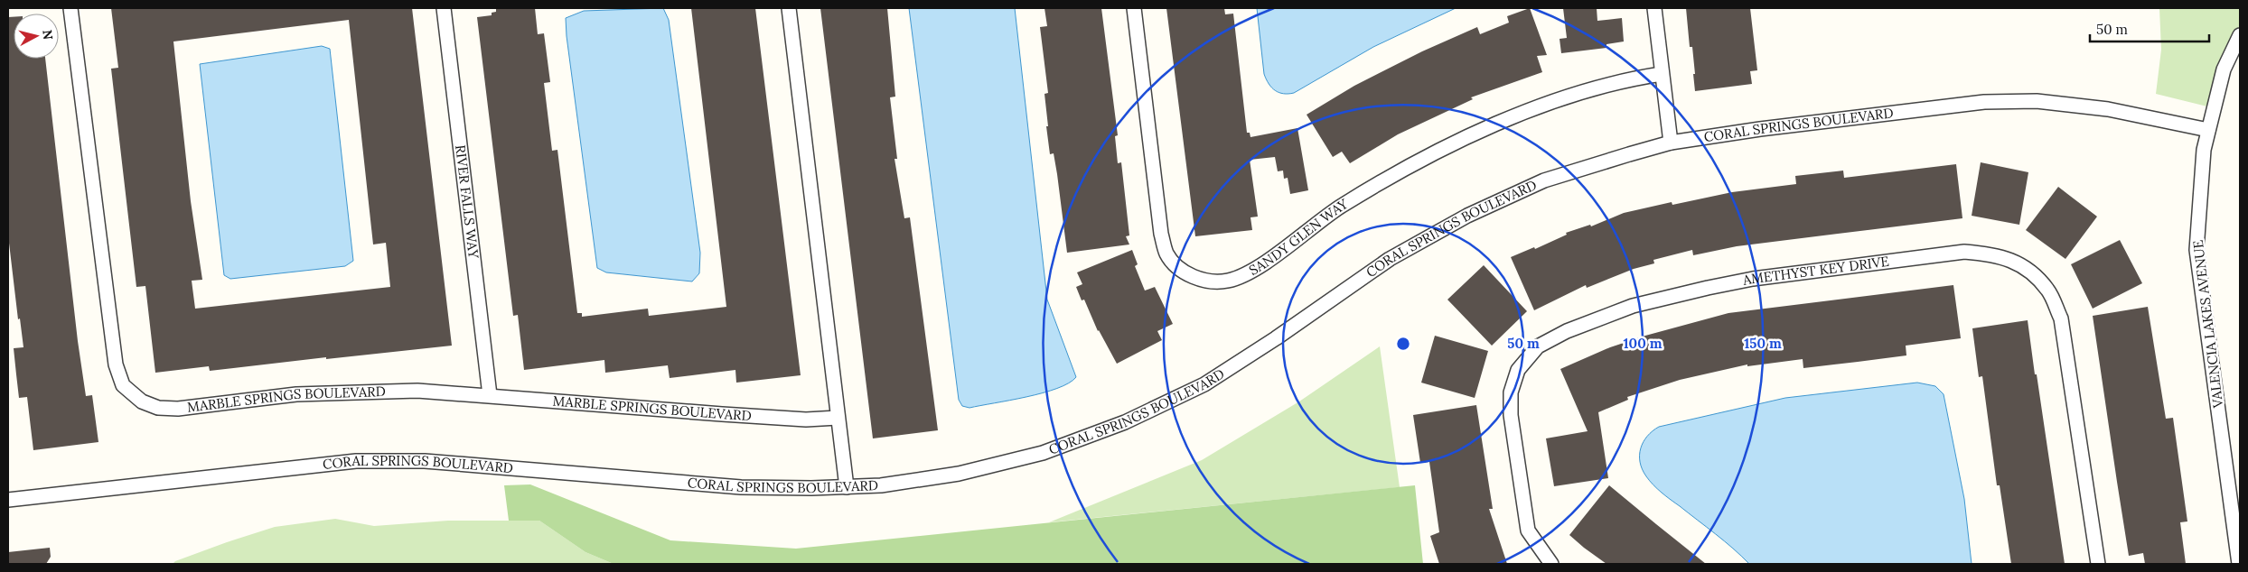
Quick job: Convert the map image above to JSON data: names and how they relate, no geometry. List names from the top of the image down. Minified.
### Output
{"streets":{"street":["CORAL SPRINGS BOULEVARD","RIVER FALLS WAY","SANDY GLEN WAY","AMETHYST KEY DRIVE","VALENCIA LAKES AVENUE","MARBLE SPRINGS BOULEVARD"]},"crossings":[["CORAL SPRINGS BOULEVARD","VALENCIA LAKES AVENUE"],["RIVER FALLS WAY","MARBLE SPRINGS BOULEVARD"]],"scale_bar":"50 m","north":"right","rings":["50 m","100 m","150 m"]}
